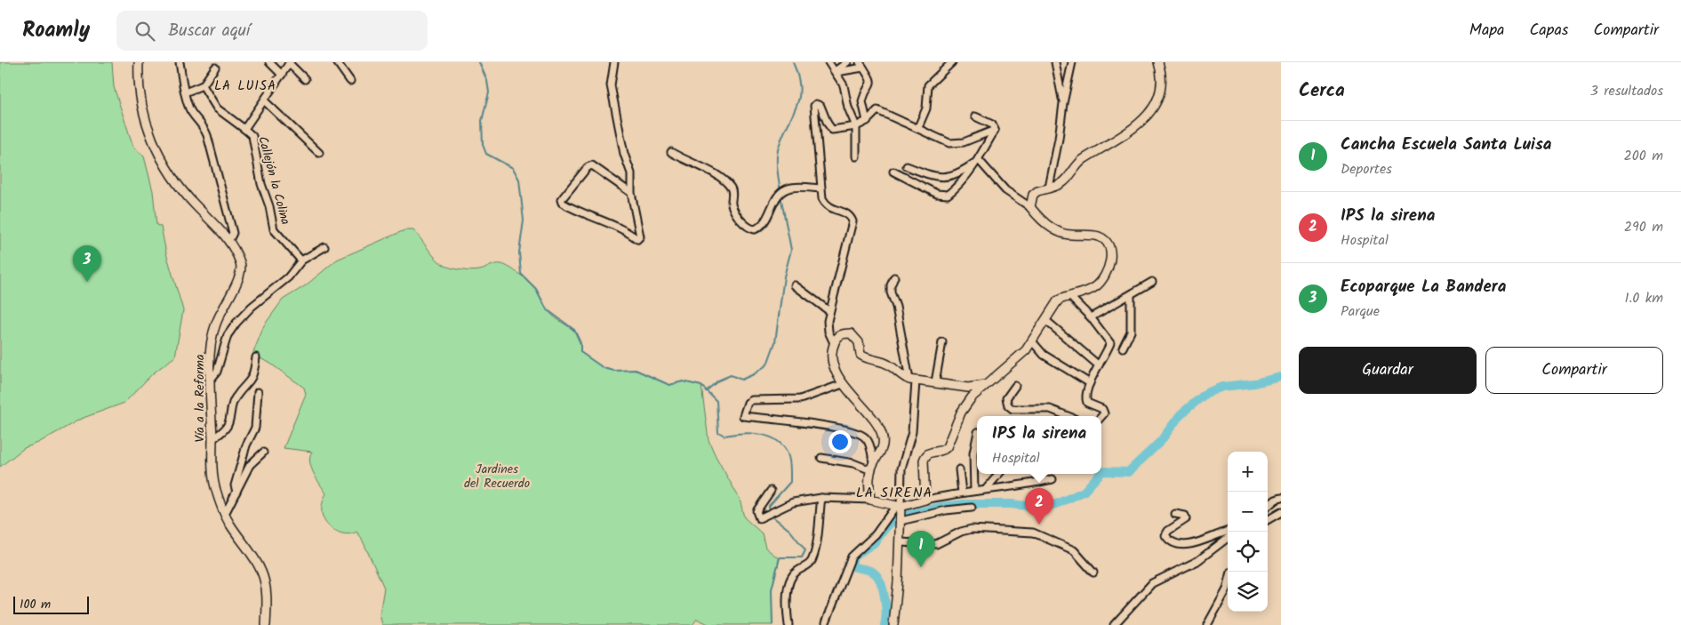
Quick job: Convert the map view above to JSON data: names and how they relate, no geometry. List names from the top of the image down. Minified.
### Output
{"streets":{"street":["Callejón la Colina","Vía a la Reforma"]},"districts":["LA LUISA","LA SIRENA"],"parks":["Jardines del Recuerdo"],"scale_bar":"100 m","page":{"header":"Roamly","search":"Buscar aquí","nav":["Mapa","Capas","Compartir"],"heading":["Cerca","3 resultados"],"list":[{"mark":"1","name":"Cancha Escuela Santa Luisa","note":"Deportes","value":"200 m"},{"mark":"2","name":"IPS la sirena","note":"Hospital","value":"290 m"},{"mark":"3","name":"Ecoparque La Bandera","note":"Parque","value":"1.0 km"}],"pins":["3","2","1"],"buttons":["Guardar","Compartir"],"popup":["IPS la sirena","Hospital"],"map_buttons":["+","−"],"scale":"100 m"}}
